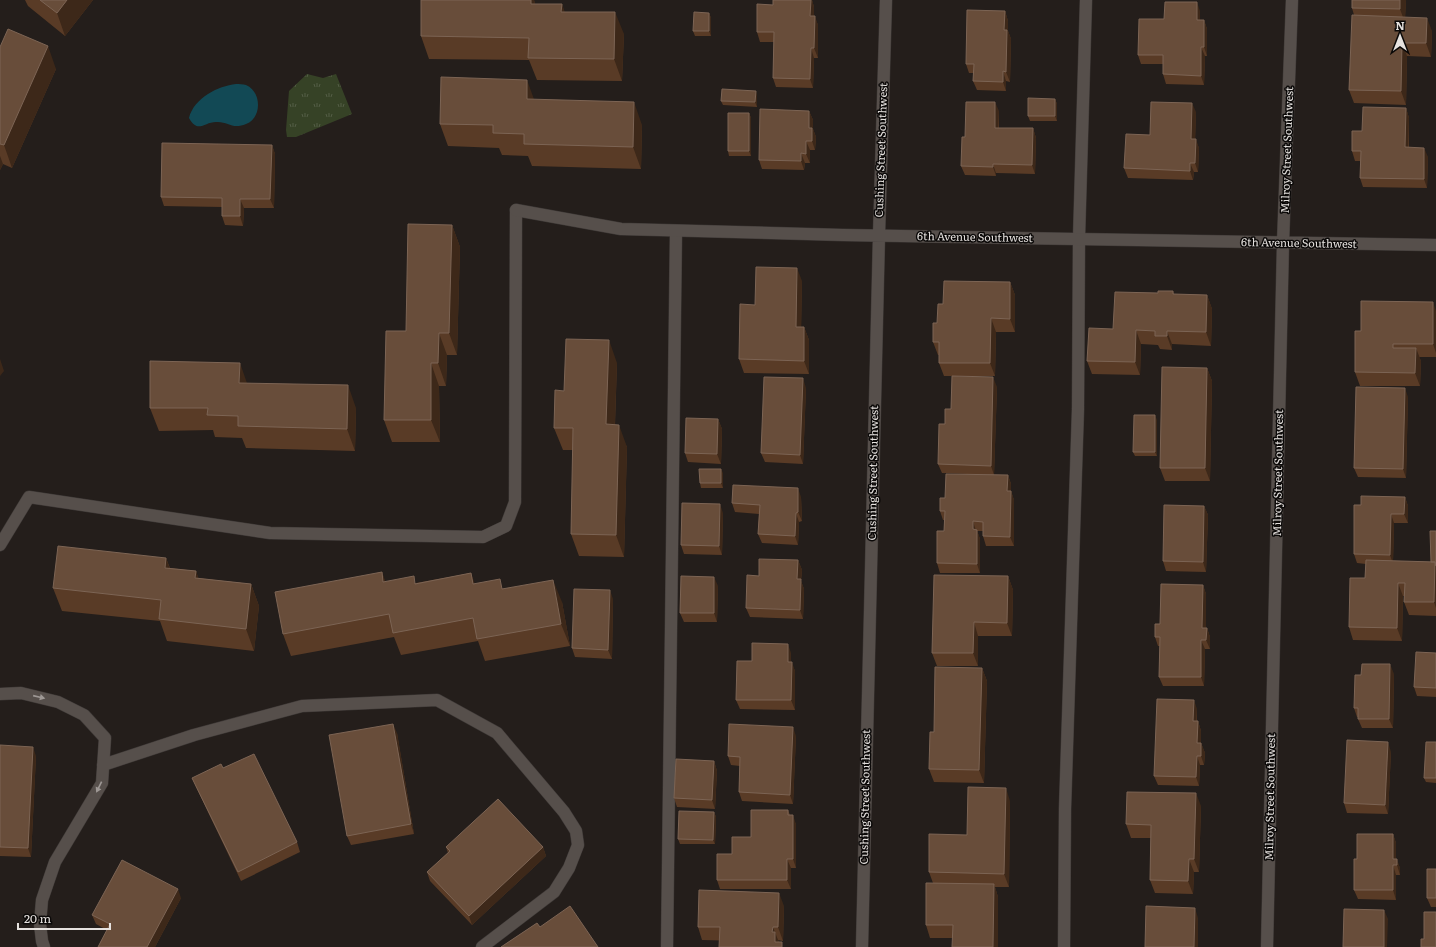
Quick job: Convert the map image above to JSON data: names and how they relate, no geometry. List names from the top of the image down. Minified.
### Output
{"streets":{"street":["Cushing Street Southwest","Milroy Street Southwest","6th Avenue Southwest"]},"crossings":[["Cushing Street Southwest","6th Avenue Southwest"],["Milroy Street Southwest","6th Avenue Southwest"]],"scale_bar":"20 m","north":"top"}
